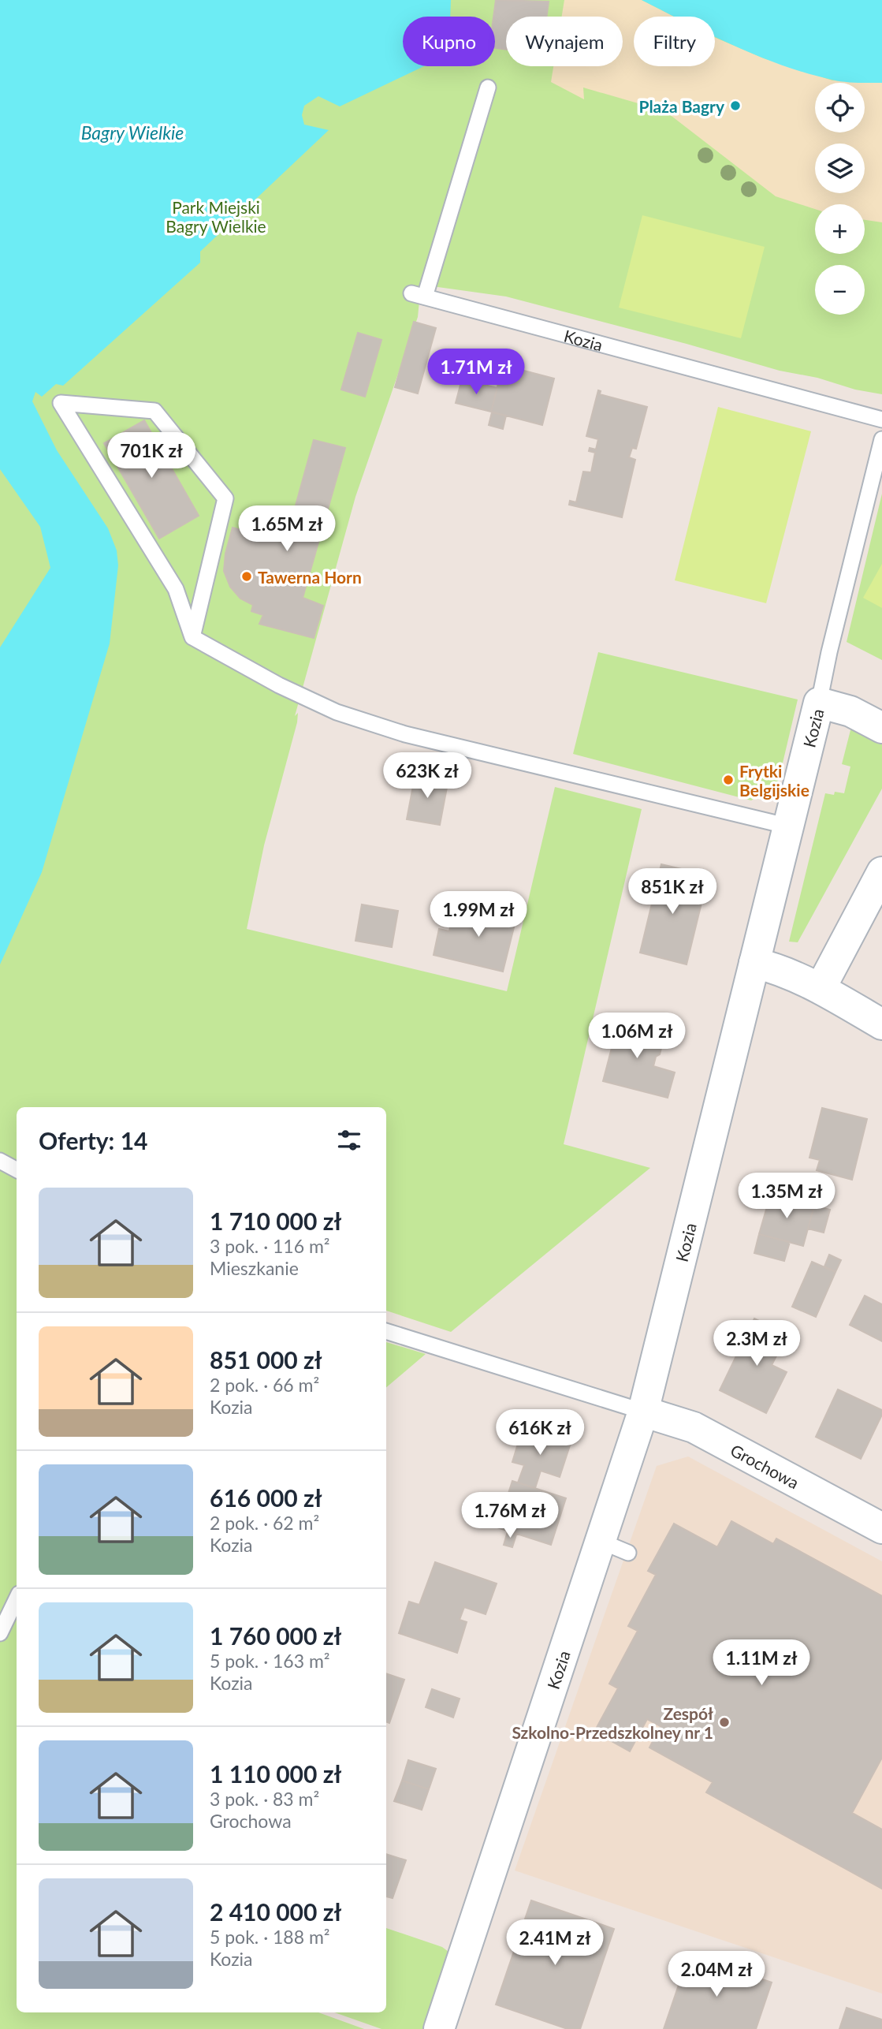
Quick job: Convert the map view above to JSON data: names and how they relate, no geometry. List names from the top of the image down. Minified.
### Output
{"streets":{"street":["Kozia","Grochowa"]},"crossings":[["Kozia","Grochowa"]],"water":["Bagry Wielkie"],"parks":["Park Miejski Bagry Wielkie"],"places":["Plaża Bagry","Tawerna Horn","Frytki Belgijskie","Zespół Szkolno-Przedszkolney nr 1"],"page":{"chip":["Kupno","Wynajem","Filtry"],"map_buttons":["+","−"],"price":["1.71M zł","701K zł","1.65M zł","623K zł","851K zł","1.99M zł","1.06M zł","1.35M zł","2.3M zł","616K zł","1.76M zł","1.11M zł","2.41M zł","2.04M zł"],"heading":"Oferty: 14","list":[{"name":"1 710 000 zł","note":"3 pok. · 116 m² · Mieszkanie"},{"name":"851 000 zł","note":"2 pok. · 66 m² · Kozia"},{"name":"616 000 zł","note":"2 pok. · 62 m² · Kozia"},{"name":"1 760 000 zł","note":"5 pok. · 163 m² · Kozia"},{"name":"1 110 000 zł","note":"3 pok. · 83 m² · Grochowa"},{"name":"2 410 000 zł","note":"5 pok. · 188 m² · Kozia"}]}}
